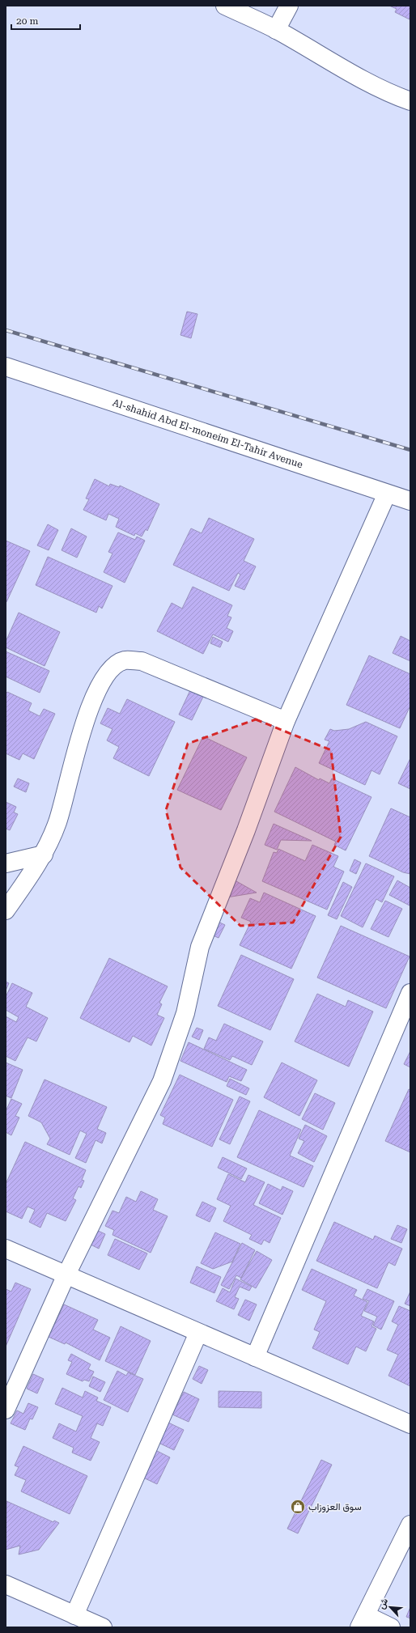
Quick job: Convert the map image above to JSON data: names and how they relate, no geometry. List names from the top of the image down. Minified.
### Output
{"streets":{"street":["Al-shahid Abd El-moneim El-Tahir Avenue"]},"places":{"shop":["سوق العزوزاب"]},"scale_bar":"20 m","north":"top left"}
